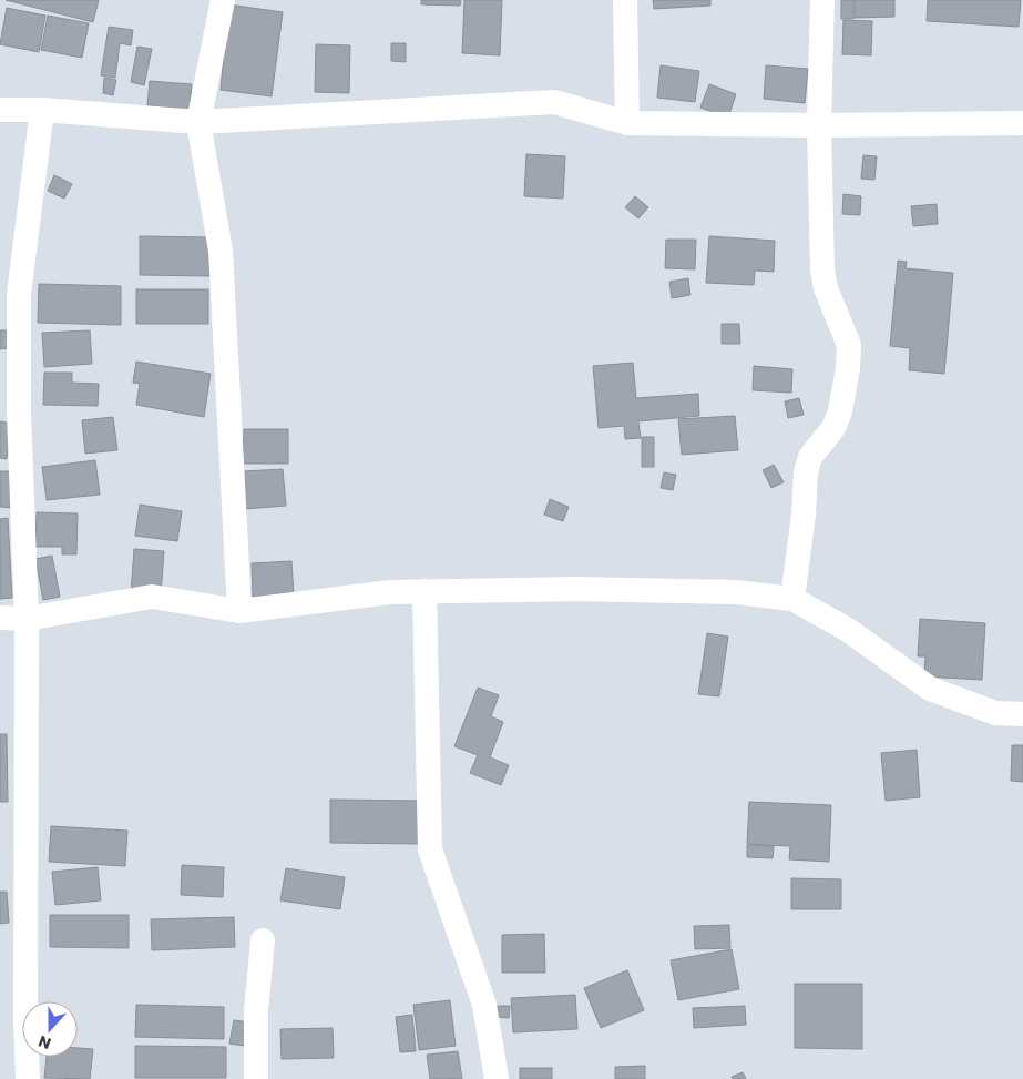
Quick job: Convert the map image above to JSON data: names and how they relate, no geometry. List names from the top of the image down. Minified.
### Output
{"north":"bottom"}
